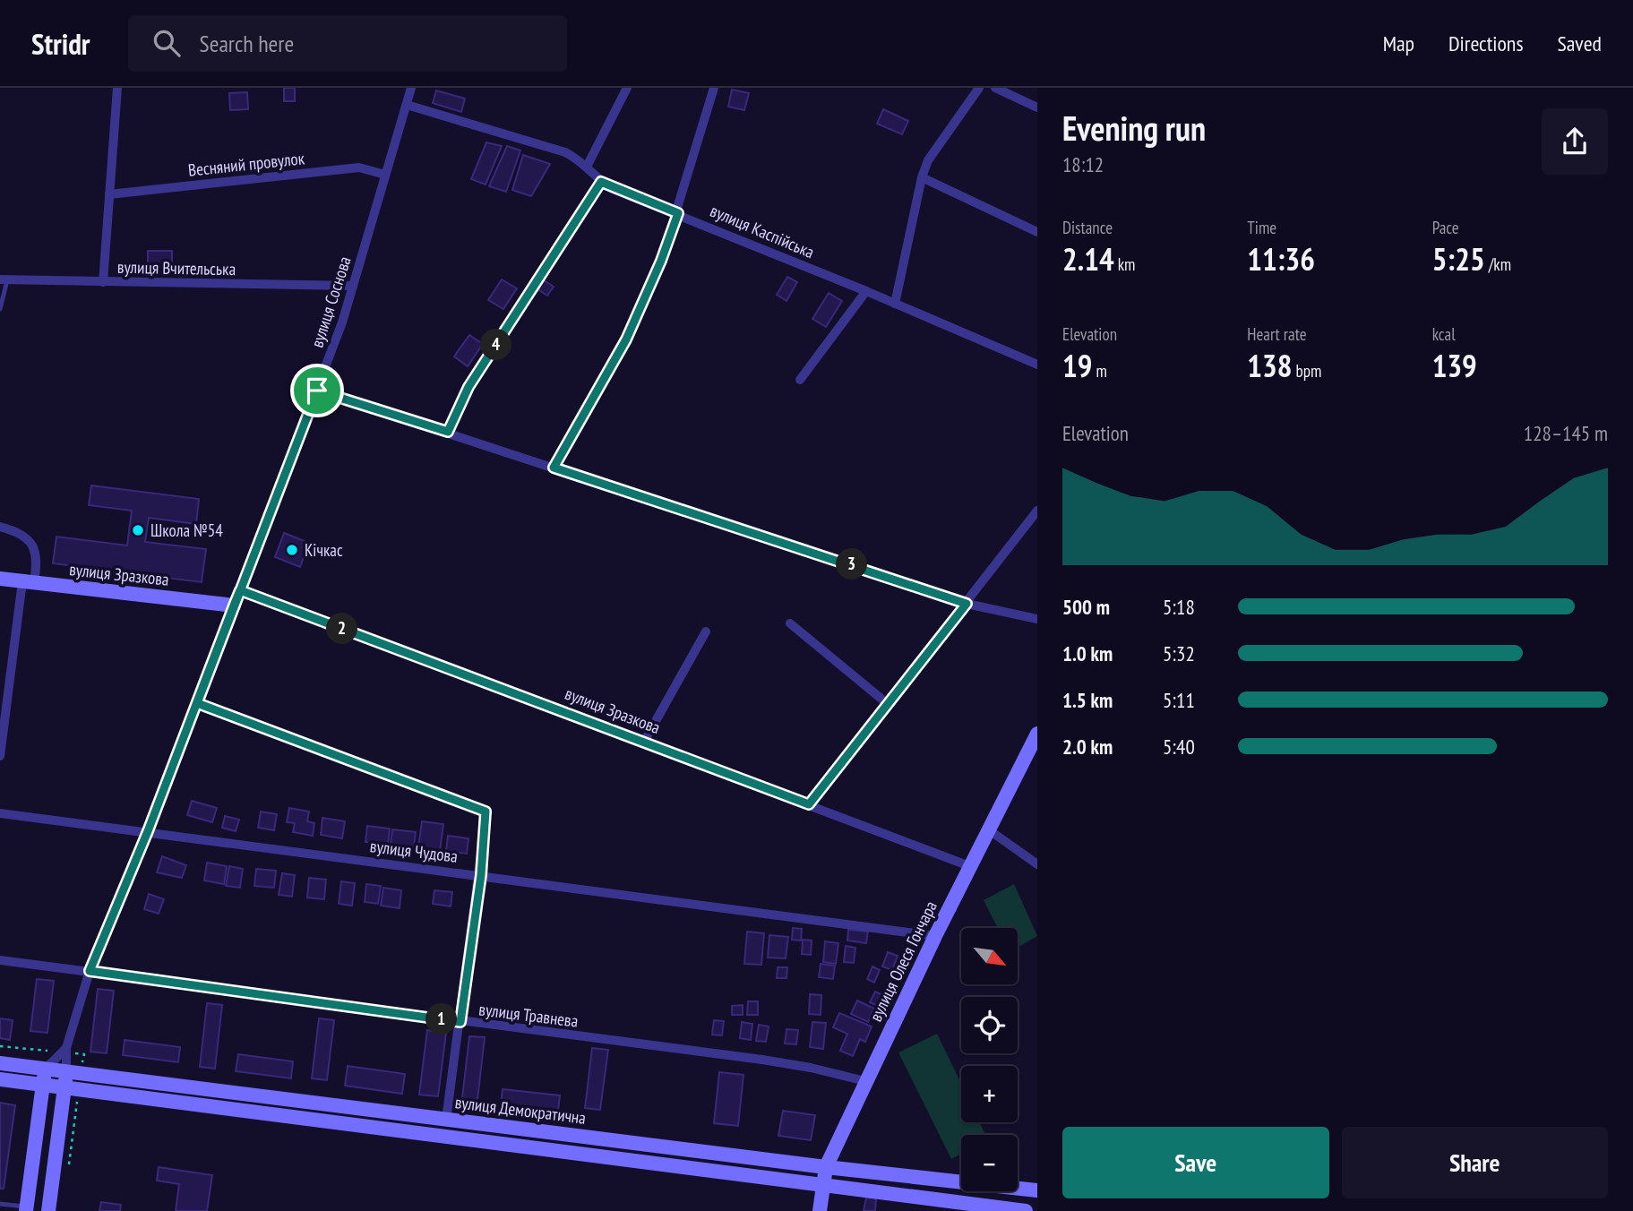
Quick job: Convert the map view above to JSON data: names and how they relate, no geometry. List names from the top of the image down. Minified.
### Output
{"streets":{"street":["Весняний провулок","вулиця Каспійська","вулиця Вчительська","вулиця Соснова","вулиця Зразкова","вулиця Чудова","вулиця Олеся Гончара","вулиця Травнева","вулиця Демократична"]},"crossings":[["Весняний провулок","вулиця Соснова"],["вулиця Каспійська","вулиця Соснова"],["вулиця Вчительська","вулиця Соснова"],["вулиця Соснова","вулиця Зразкова"],["вулиця Соснова","вулиця Чудова"],["вулиця Соснова","вулиця Травнева"],["вулиця Соснова","вулиця Демократична"],["вулиця Зразкова","вулиця Олеся Гончара"],["вулиця Чудова","вулиця Олеся Гончара"],["вулиця Олеся Гончара","вулиця Травнева"],["вулиця Олеся Гончара","вулиця Демократична"]],"places":["Школа №54","Кічкас"],"north":"bottom right","page":{"header":"Stridr","search":"Search here","nav":["Map","Directions","Saved"],"heading":["Evening run","18:12"],"stats":[["Distance","2.14 km"],["Time","11:36"],["Pace","5:25 /km"],["Elevation","19 m"],["Heart rate","138 bpm"],["kcal","139"]],"pins":["4","3","2","1"],"chart":["Elevation","128–145 m"],"list":[{"name":"500 m","note":"5:18"},{"name":"1.0 km","note":"5:32"},{"name":"1.5 km","note":"5:11"},{"name":"2.0 km","note":"5:40"}],"map_buttons":["+","−"],"buttons":["Save","Share"]}}
